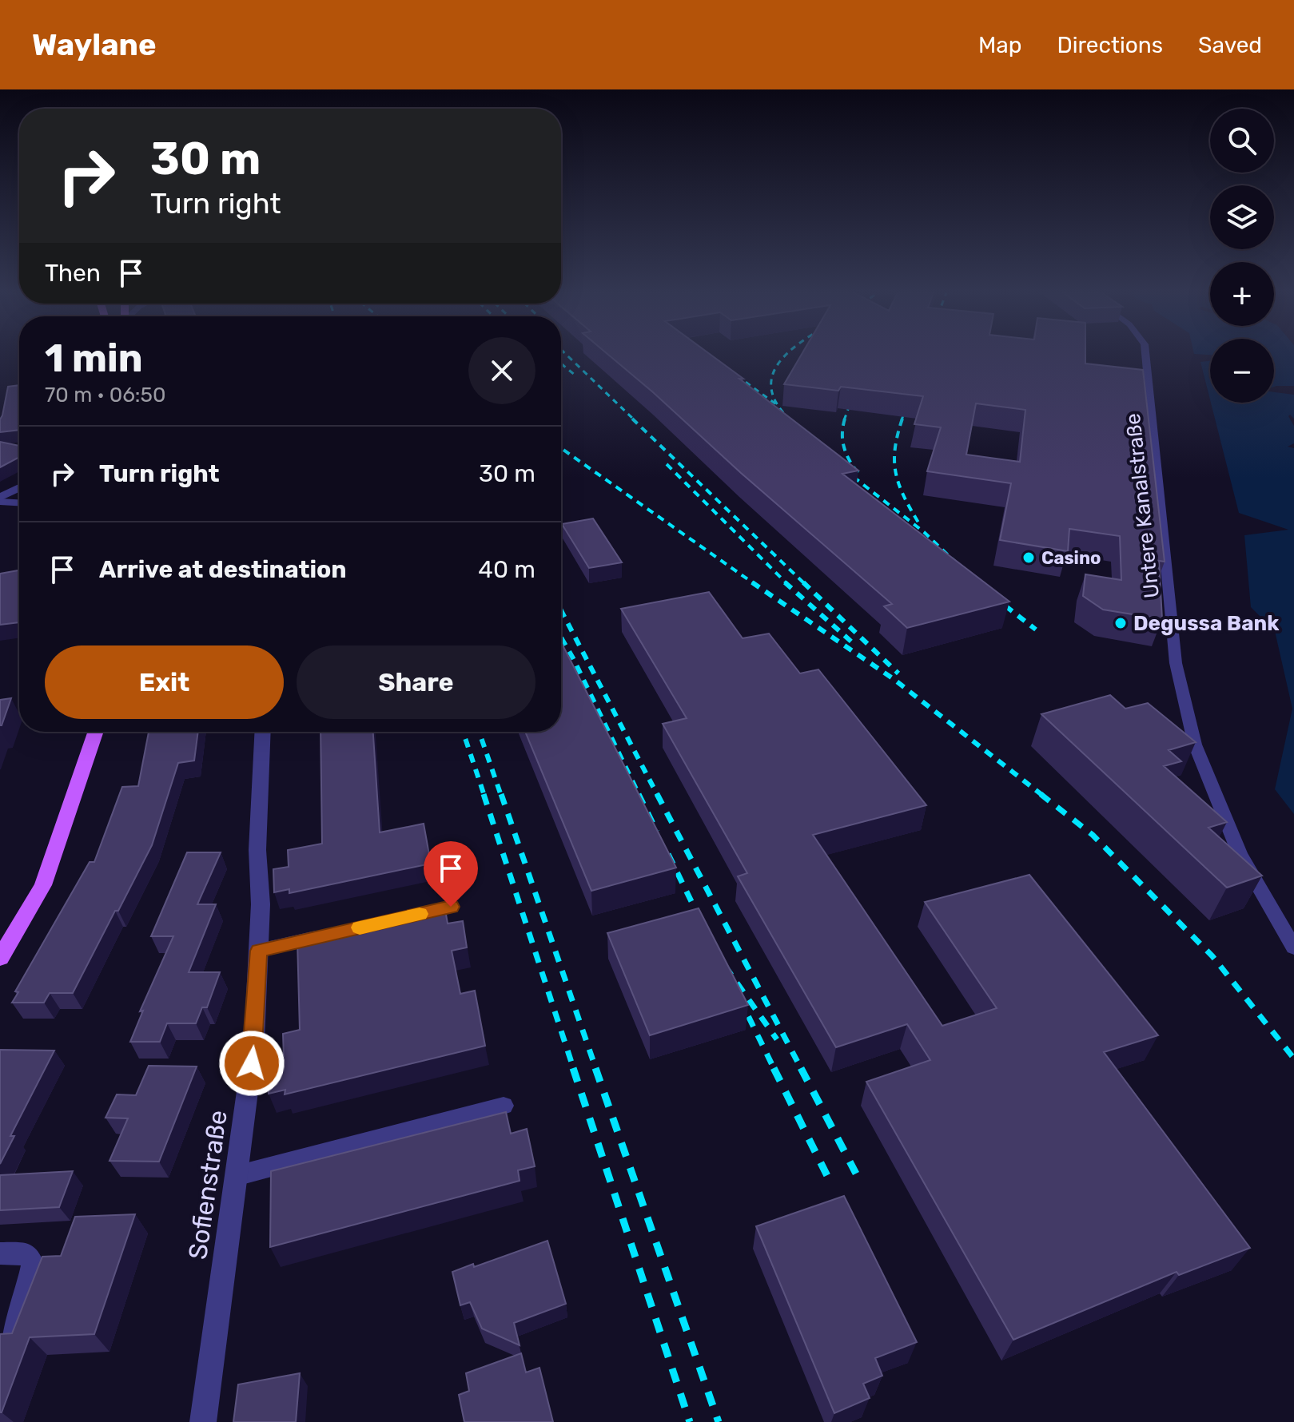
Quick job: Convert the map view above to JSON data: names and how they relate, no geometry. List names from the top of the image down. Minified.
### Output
{"streets":{"street":["Sofienstraße"],"lane":["Untere Kanalstraße"]},"places":["Casino","Degussa Bank"],"page":{"header":"Waylane","nav":["Map","Directions","Saved"],"map_buttons":["+","−"],"turn":["30 m","Turn right"],"then":"Then","heading":["1 min","70 m · 06:50"],"list":[{"name":"Turn right","value":"30 m"},{"name":"Arrive at destination","value":"40 m"}],"buttons":["Exit","Share"]}}
